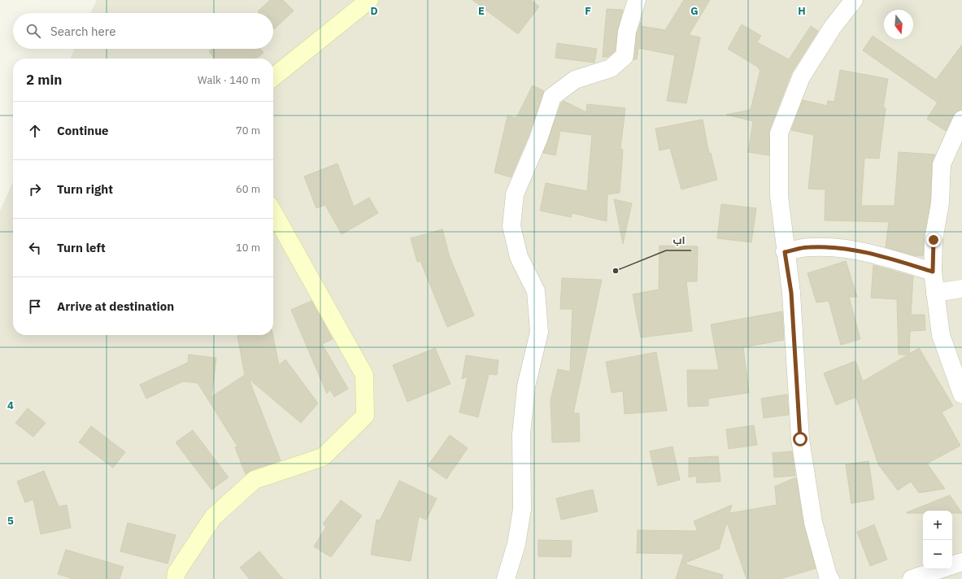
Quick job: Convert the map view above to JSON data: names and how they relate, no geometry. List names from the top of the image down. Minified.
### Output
{"places":["اب"],"north":"bottom","page":{"search":"Search here","heading":["2 min","Walk · 140 m"],"list":[["Continue","70 m"],["Turn right","60 m"],["Turn left","10 m"],"Arrive at destination"],"map_buttons":["+","−"]},"grid":{"columns":["D","E","F","G","H"],"rows":["4","5"]}}
